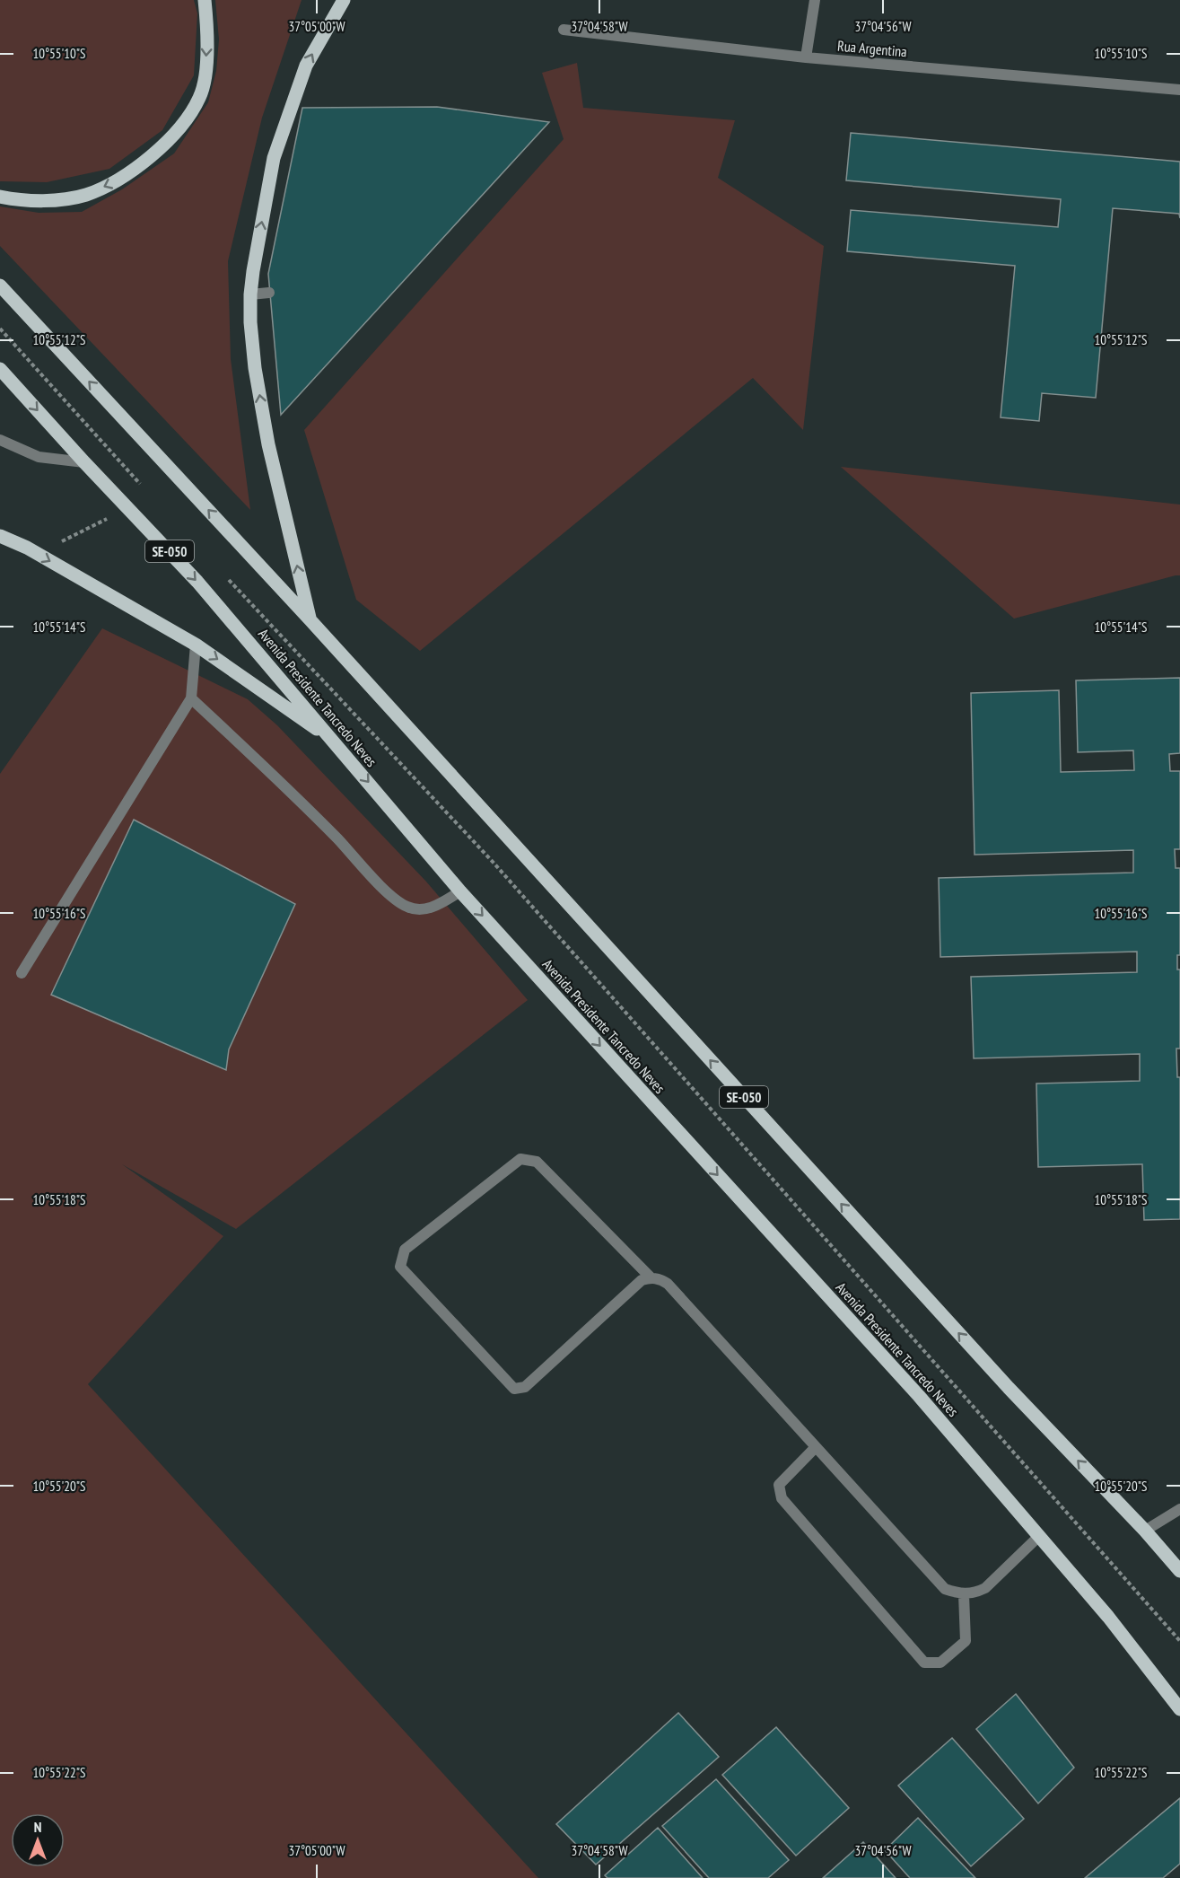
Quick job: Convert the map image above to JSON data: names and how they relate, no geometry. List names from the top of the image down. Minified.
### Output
{"streets":{"main road":["SE-050","Avenida Presidente Tancredo Neves"],"street":["Rua Argentina"]},"north":"top","coordinates":["37°05'00\"W","37°04'58\"W","37°04'56\"W","10°55'10\"S","10°55'12\"S","10°55'14\"S","10°55'16\"S","10°55'18\"S","10°55'20\"S","10°55'22\"S"]}
